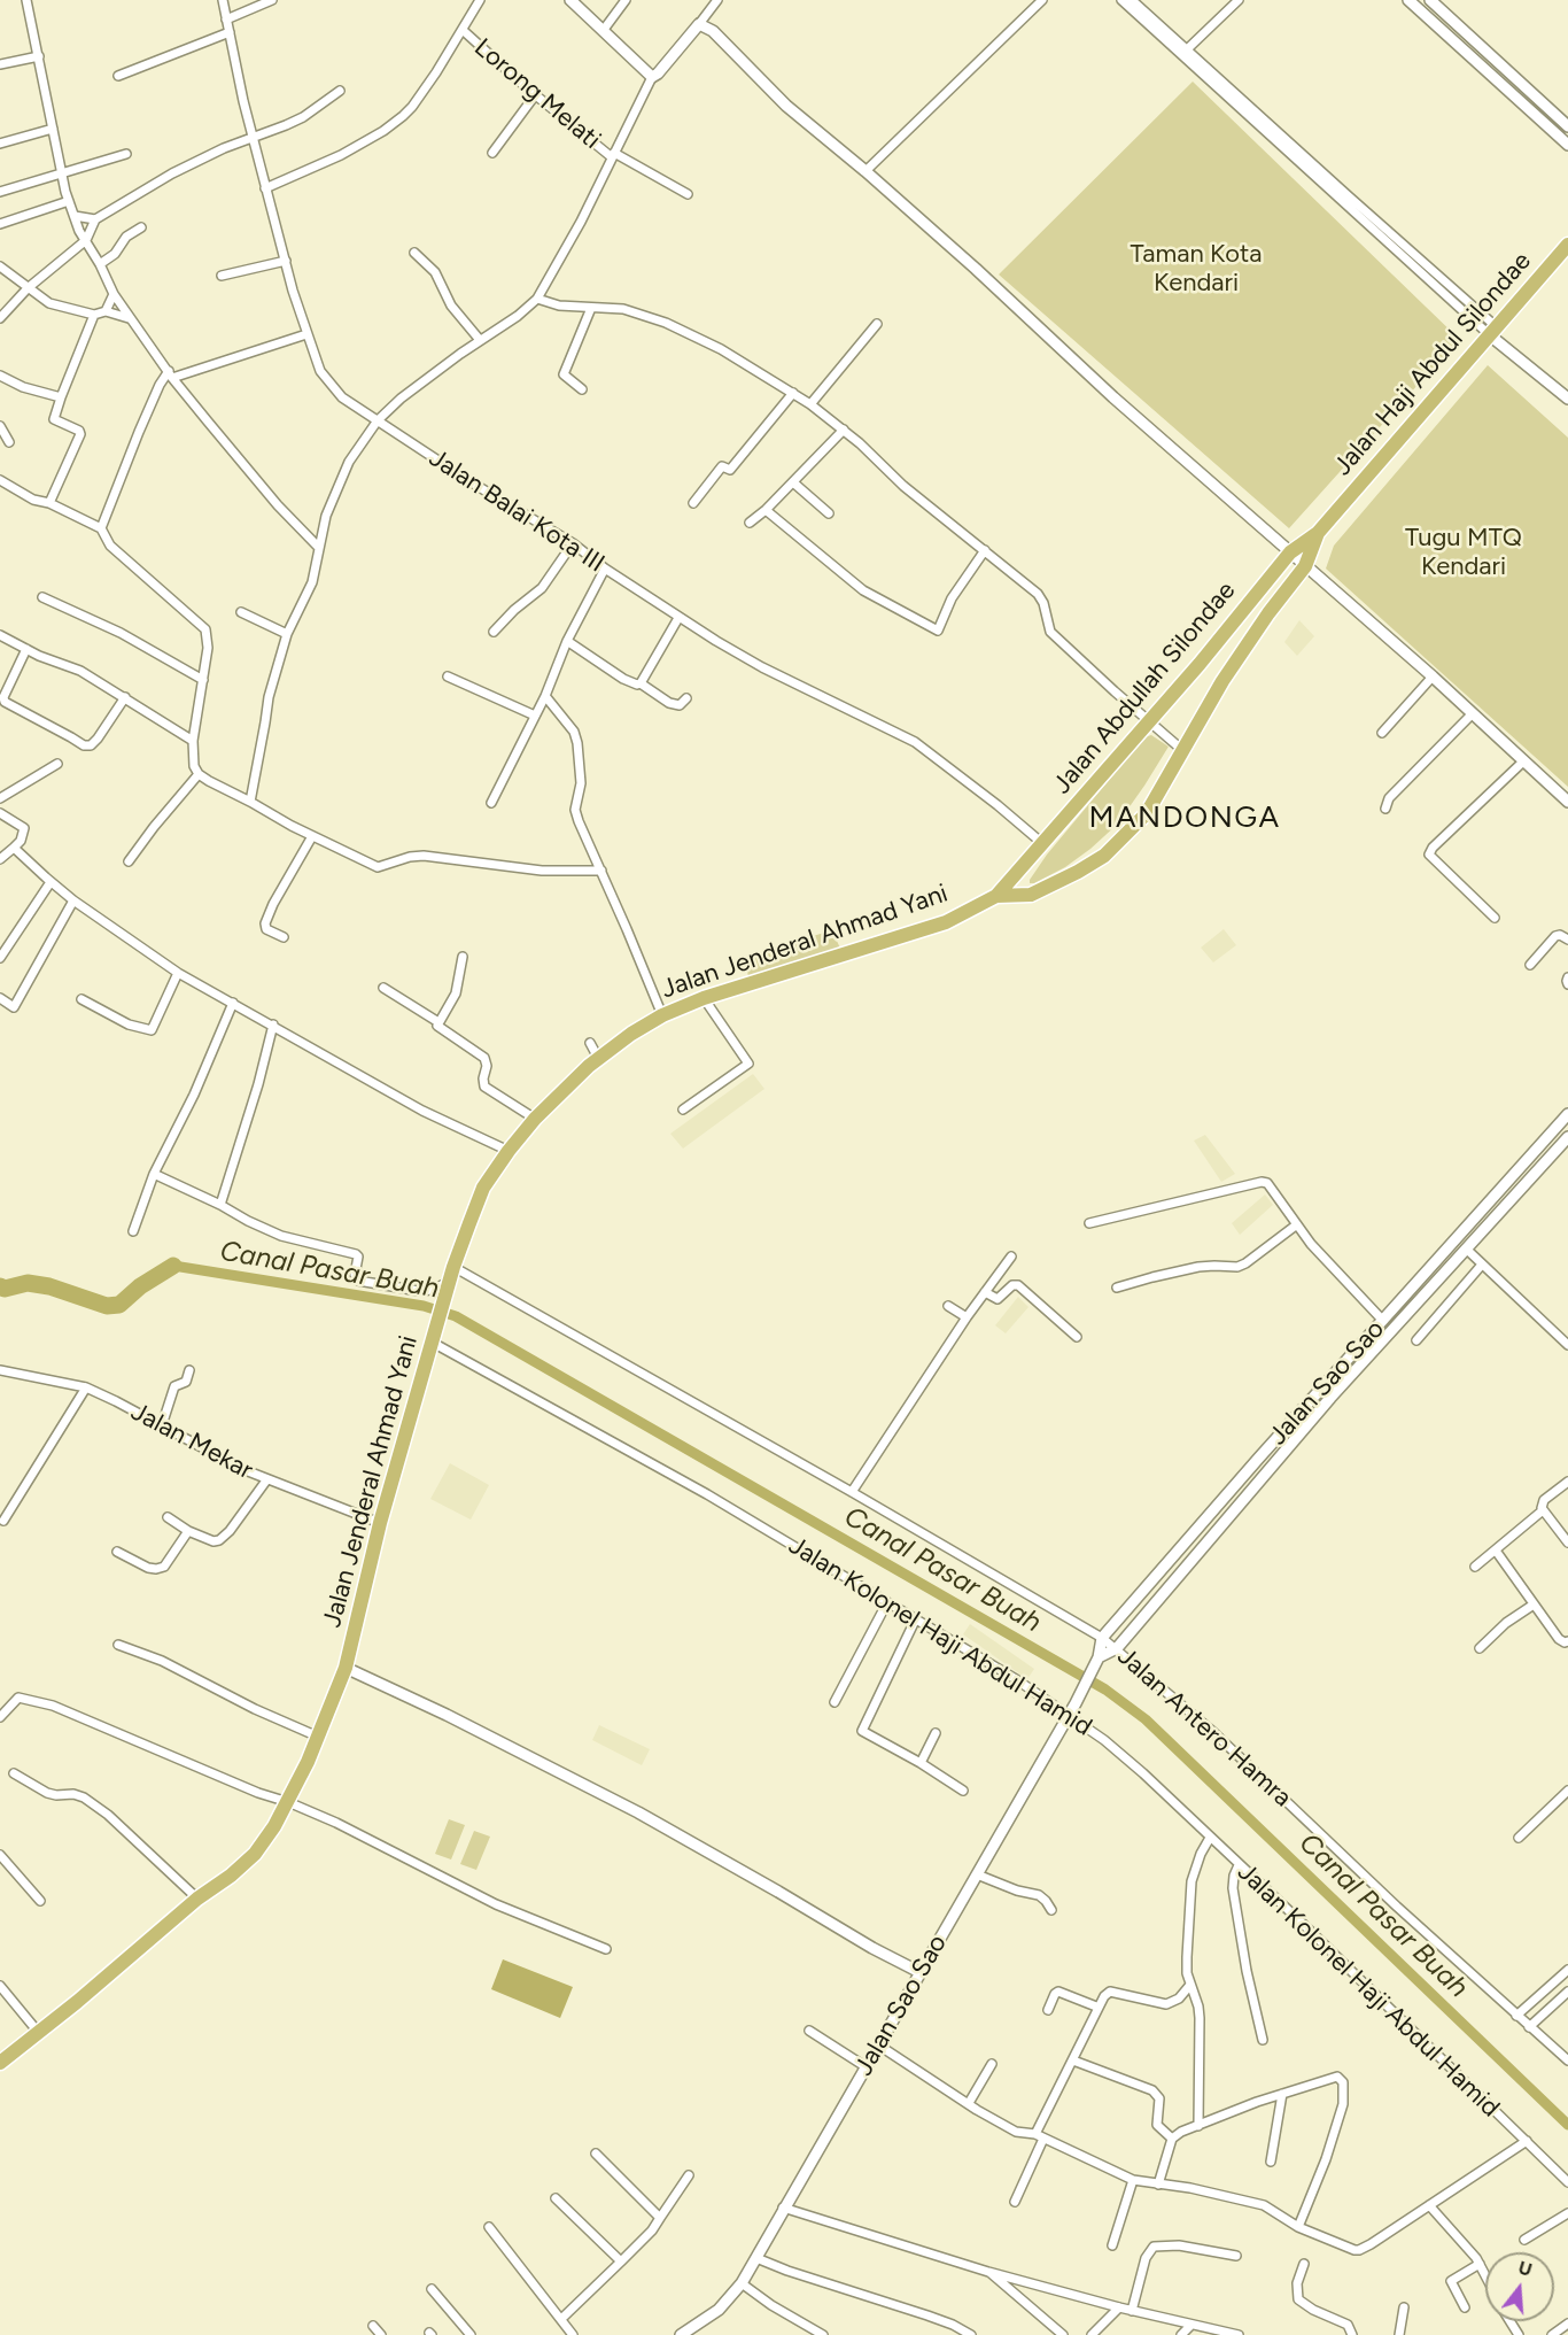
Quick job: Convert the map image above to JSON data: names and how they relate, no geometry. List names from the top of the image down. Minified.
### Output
{"streets":{"highway":["Jalan Haji Abdul Silondae","Jalan Abdullah Silondae","Jalan Jenderal Ahmad Yani"],"street":["Lorong Melati","Jalan Balai Kota III","Jalan Sao Sao","Jalan Mekar","Jalan Kolonel Haji Abdul Hamid","Jalan Antero Hamra"]},"crossings":[["Jalan Haji Abdul Silondae","Jalan Abdullah Silondae"],["Jalan Balai Kota III","Jalan Abdullah Silondae"],["Jalan Abdullah Silondae","Jalan Jenderal Ahmad Yani"],["Jalan Jenderal Ahmad Yani","Jalan Mekar"],["Jalan Jenderal Ahmad Yani","Jalan Kolonel Haji Abdul Hamid"],["Jalan Jenderal Ahmad Yani","Jalan Antero Hamra"],["Jalan Sao Sao","Jalan Kolonel Haji Abdul Hamid"],["Jalan Sao Sao","Jalan Antero Hamra"]],"districts":["MANDONGA"],"water":["Canal Pasar Buah"],"parks":["Taman Kota Kendari","Tugu MTQ Kendari"],"north":"top"}
